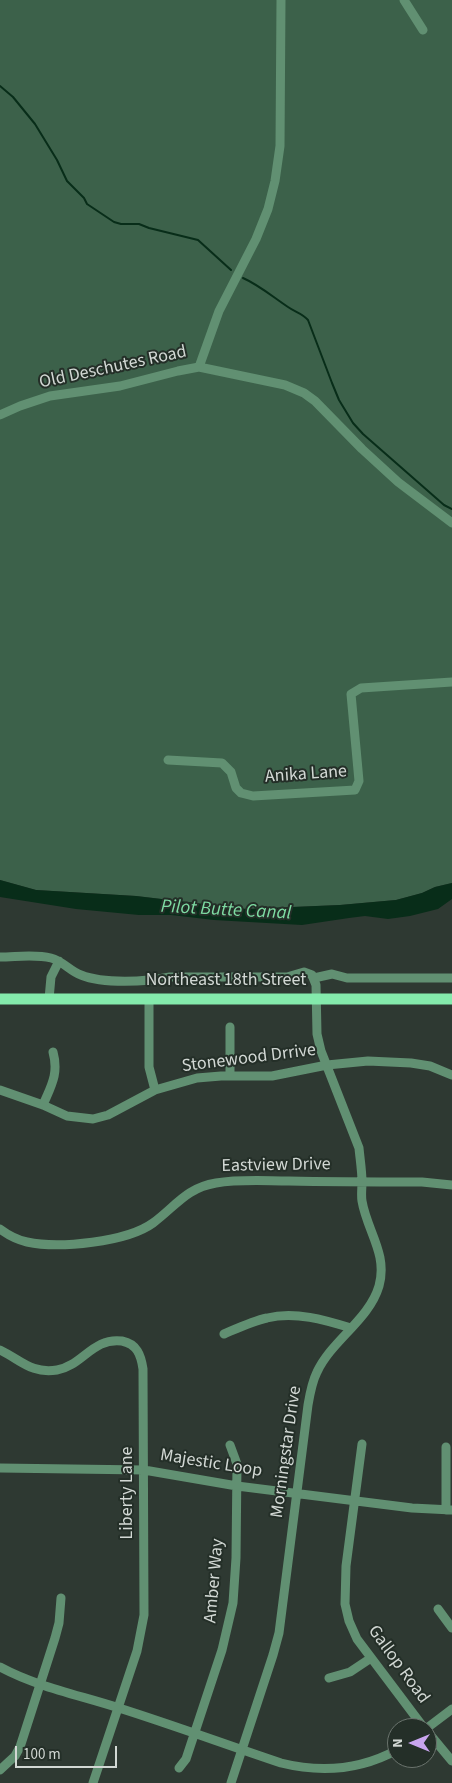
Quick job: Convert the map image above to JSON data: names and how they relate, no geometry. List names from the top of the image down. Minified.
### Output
{"streets":{"main road":["Northeast 18th Street"],"street":["Old Deschutes Road","Anika Lane","Stonewood Drrive","Eastview Drive","Morningstar Drive","Majestic Loop","Liberty Lane","Amber Way","Gallop Road"]},"crossings":[["Northeast 18th Street","Morningstar Drive"],["Stonewood Drrive","Morningstar Drive"],["Eastview Drive","Morningstar Drive"],["Morningstar Drive","Majestic Loop"],["Majestic Loop","Liberty Lane"],["Majestic Loop","Amber Way"],["Majestic Loop","Gallop Road"]],"water":["Pilot Butte Canal"],"scale_bar":"100 m","north":"left"}
